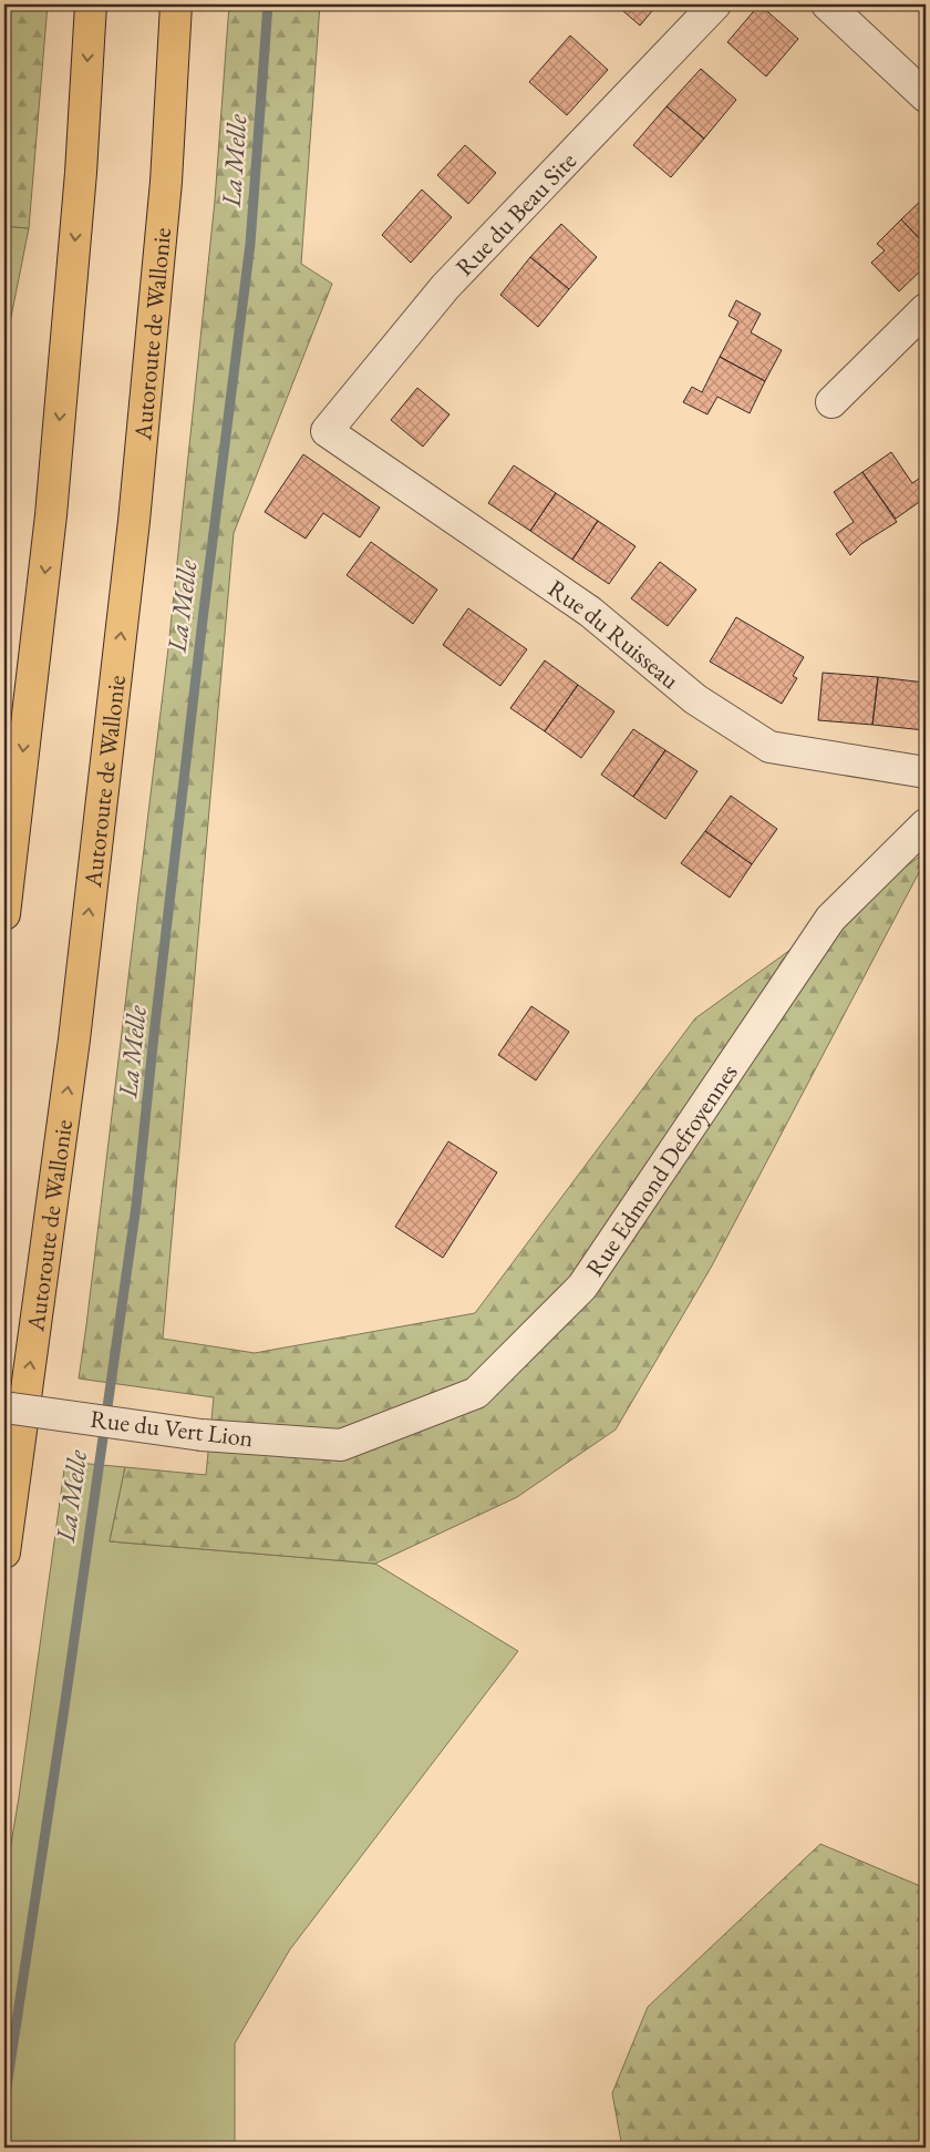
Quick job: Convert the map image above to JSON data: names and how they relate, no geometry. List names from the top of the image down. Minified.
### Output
{"streets":{"highway":["Autoroute de Wallonie"],"street":["Rue du Beau Site","Rue du Ruisseau","Rue Edmond Defroyennes","Rue du Vert Lion"]},"crossings":[["Rue du Beau Site","Rue du Ruisseau"],["Rue Edmond Defroyennes","Rue du Vert Lion"]],"water":["La Melle"]}
